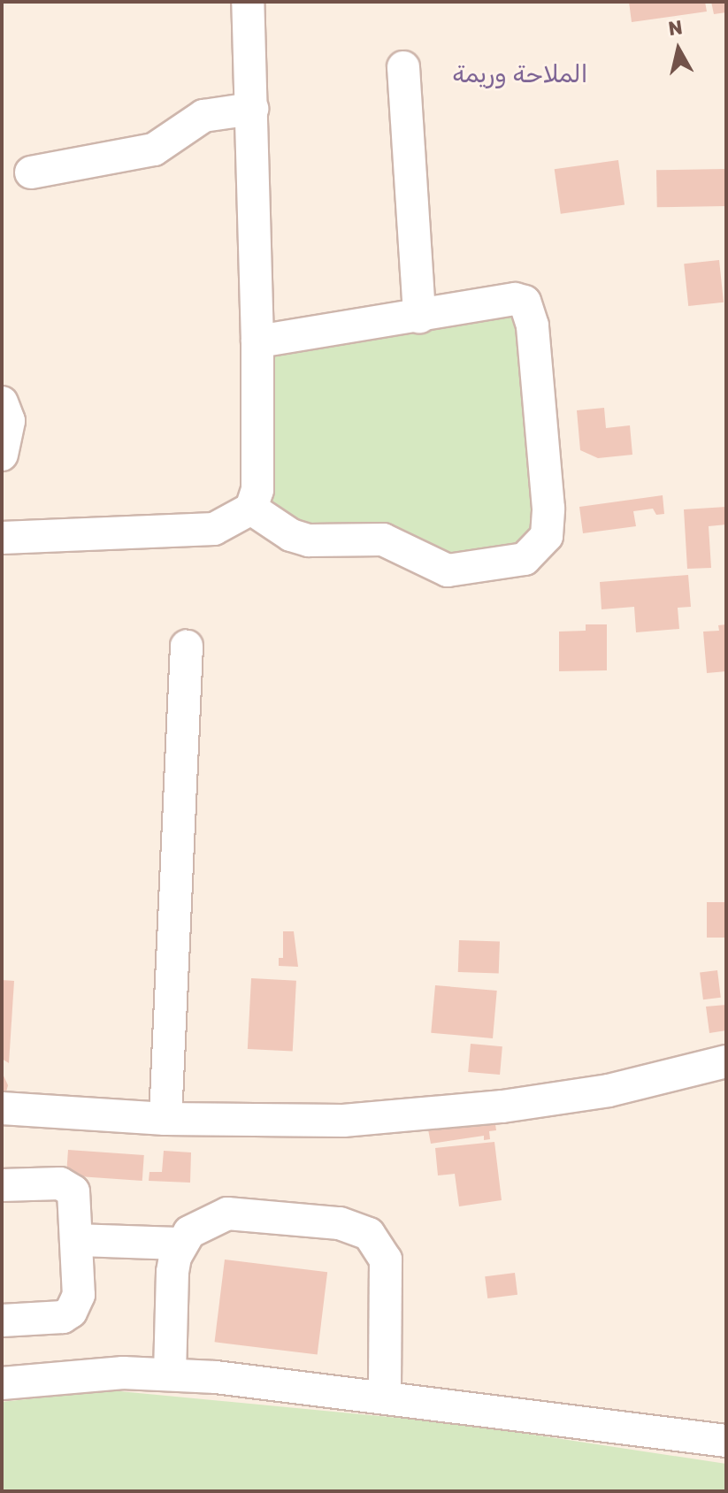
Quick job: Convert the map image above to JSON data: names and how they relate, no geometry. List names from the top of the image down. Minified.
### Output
{"districts":["الملاحة وريمة"],"north":"top"}
